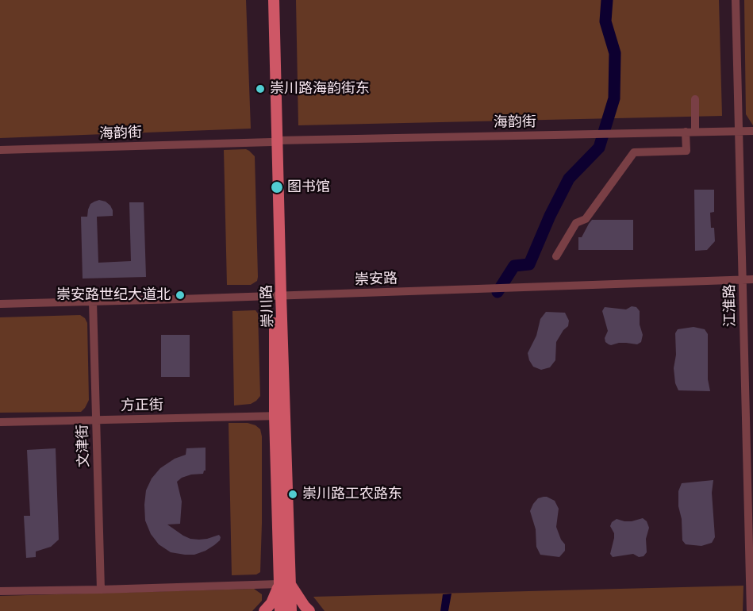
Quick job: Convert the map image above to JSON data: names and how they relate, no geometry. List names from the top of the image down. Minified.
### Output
{"streets":{"main road":["崇川路"],"street":["海韵街","崇安路","江淮路","方正街","文津街"]},"crossings":[["海韵街","江淮路"],["海韵街","崇川路"],["崇安路","江淮路"],["崇安路","崇川路"],["崇安路","文津街"],["崇川路","方正街"],["方正街","文津街"]],"places":["崇川路海韵街东","图书馆","崇安路世纪大道北","崇川路工农路东"]}
